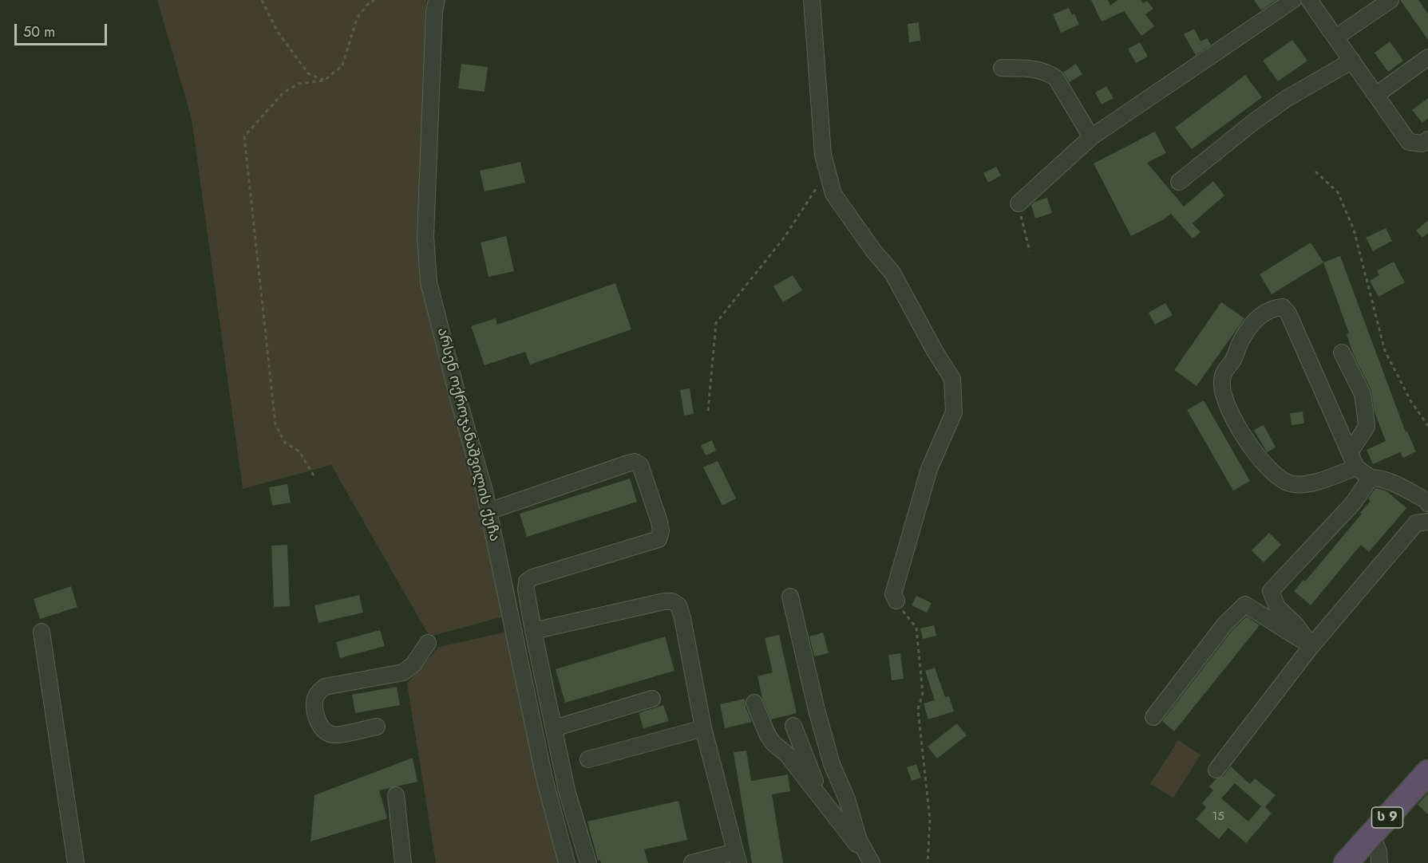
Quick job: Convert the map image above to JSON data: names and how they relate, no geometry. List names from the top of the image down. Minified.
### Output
{"streets":{"highway":["ს 9"],"street":["არსენ ოქროჯანაშვილის ქუჩა"]},"house_numbers":["15"],"scale_bar":"50 m"}
